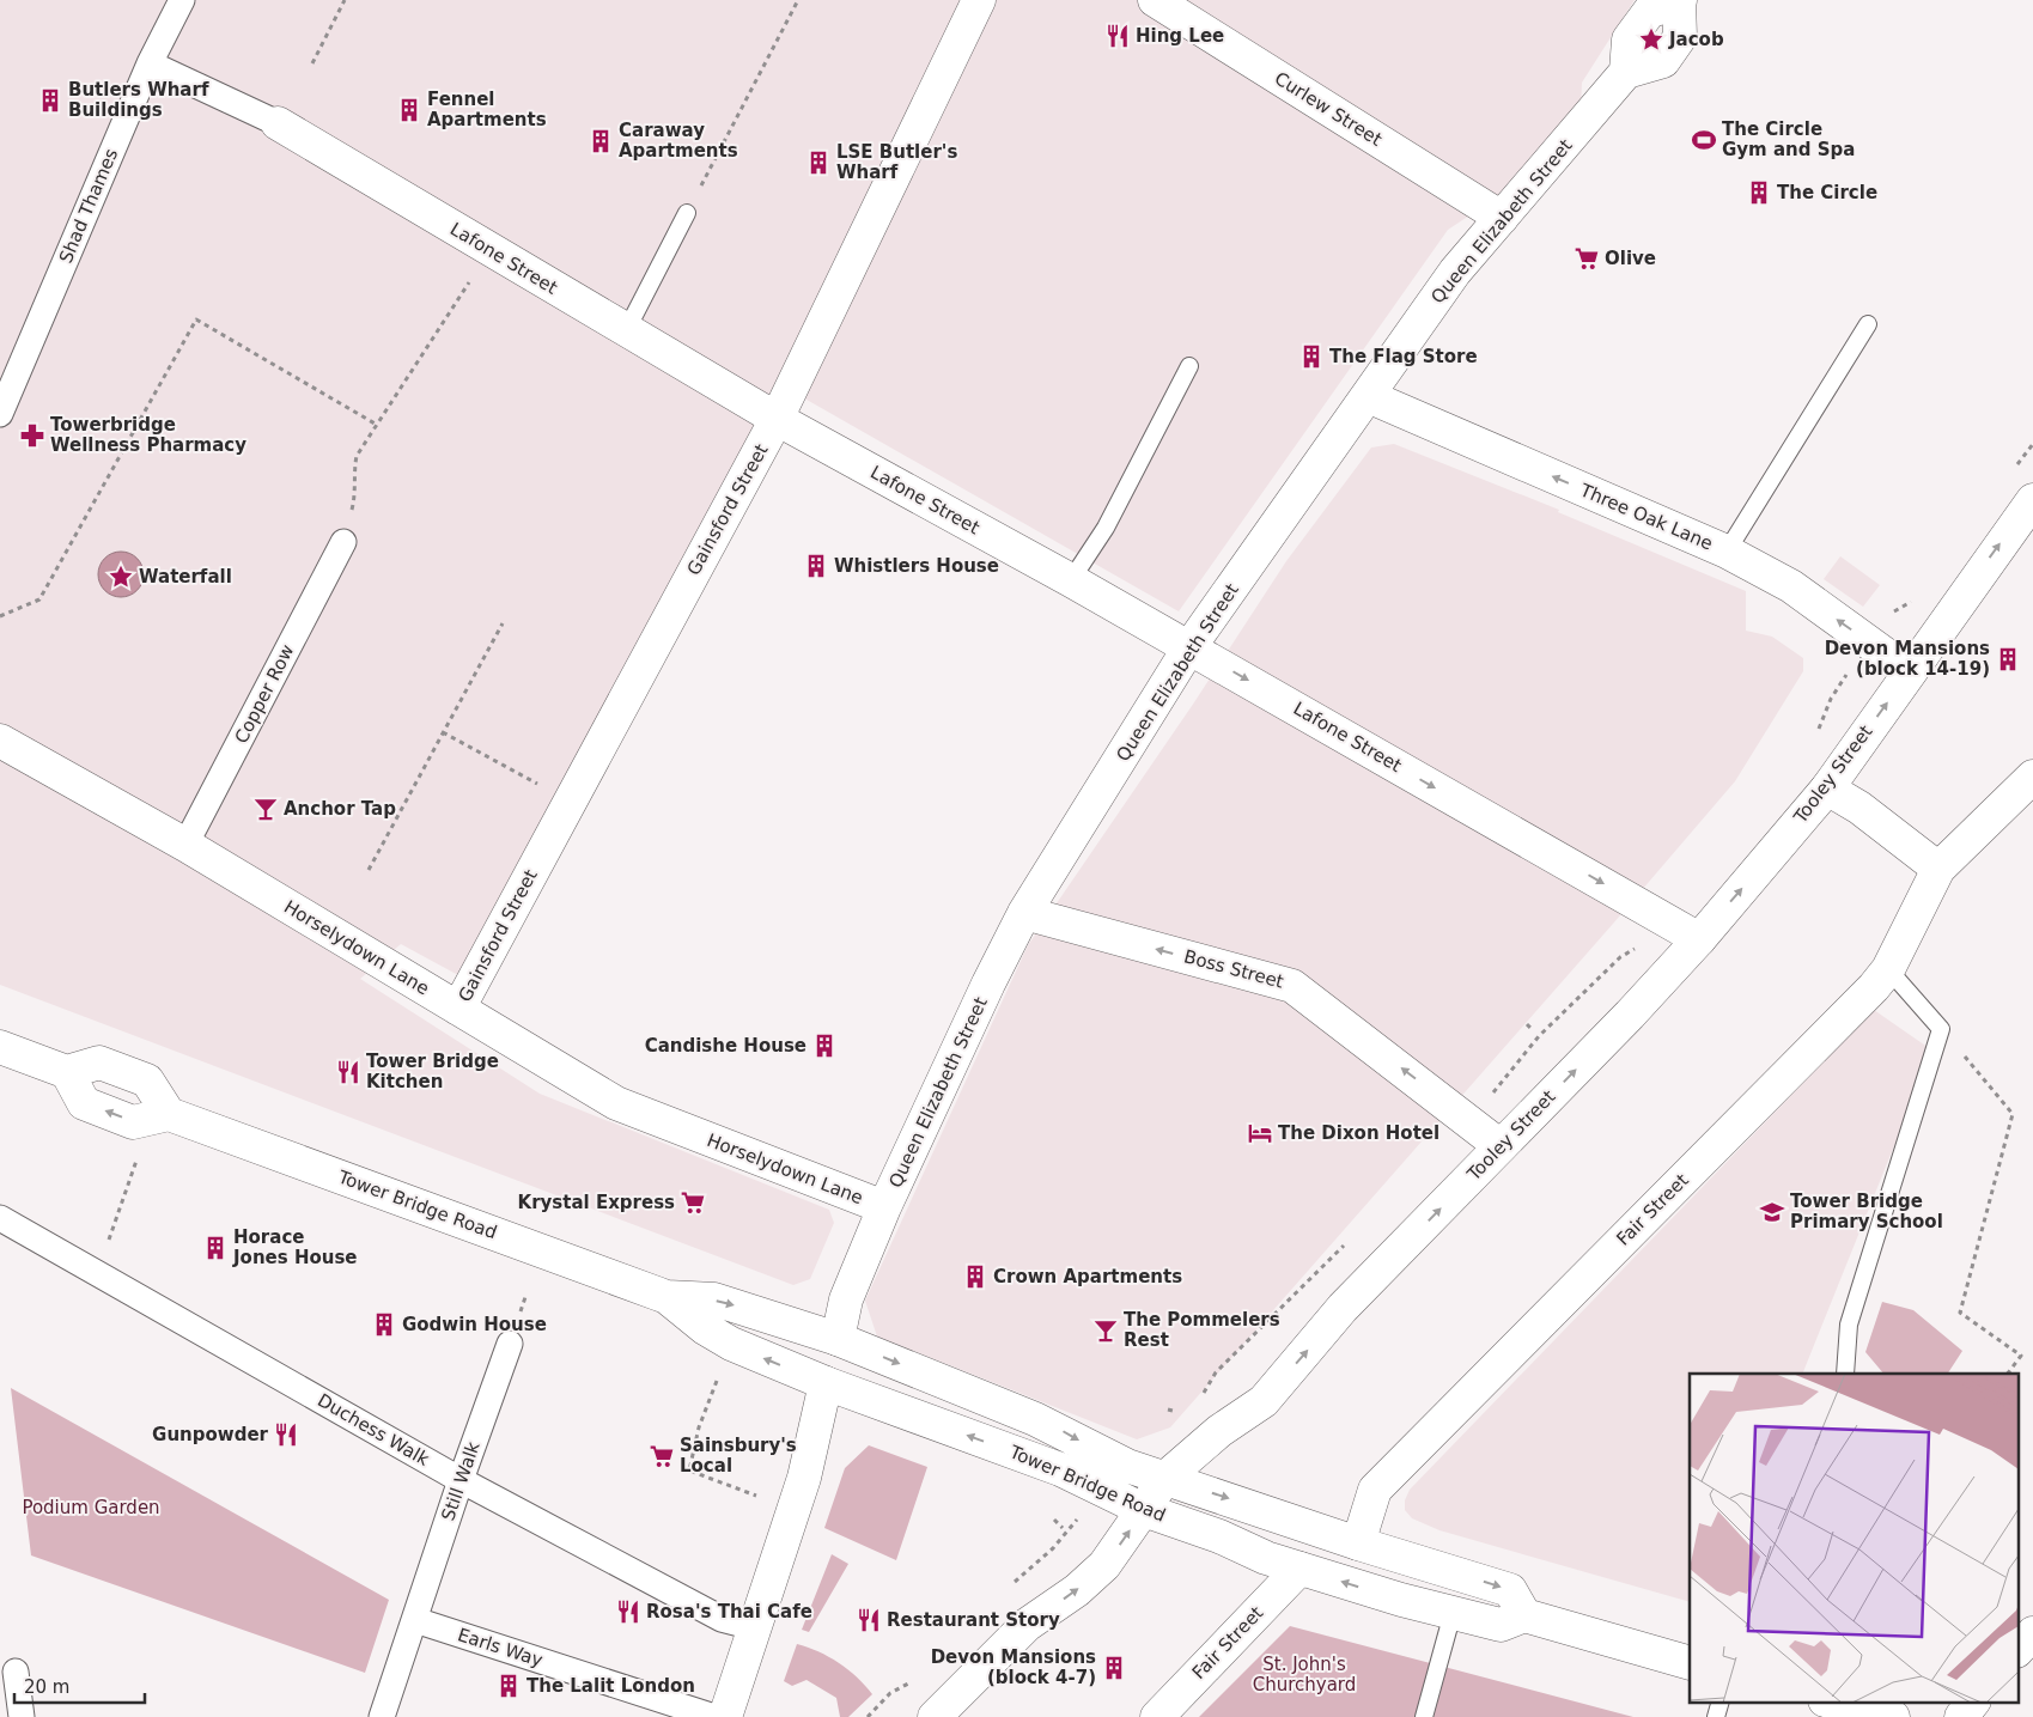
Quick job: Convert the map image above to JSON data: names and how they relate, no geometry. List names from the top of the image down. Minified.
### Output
{"streets":{"main road":["Curlew Street","Queen Elizabeth Street","Lafone Street","Gainsford Street","Three Oak Lane","Tooley Street","Horselydown Lane","Boss Street","Tower Bridge Road","Fair Street"],"street":["Shad Thames","Copper Row","Duchess Walk","Still Walk","Earls Way"]},"crossings":[["Curlew Street","Queen Elizabeth Street"],["Shad Thames","Lafone Street"],["Queen Elizabeth Street","Lafone Street"],["Queen Elizabeth Street","Three Oak Lane"],["Queen Elizabeth Street","Horselydown Lane"],["Queen Elizabeth Street","Boss Street"],["Queen Elizabeth Street","Tower Bridge Road"],["Lafone Street","Gainsford Street"],["Lafone Street","Tooley Street"],["Gainsford Street","Horselydown Lane"],["Three Oak Lane","Tooley Street"],["Copper Row","Horselydown Lane"],["Tooley Street","Boss Street"],["Tooley Street","Tower Bridge Road"],["Tower Bridge Road","Fair Street"],["Duchess Walk","Still Walk"],["Still Walk","Earls Way"]],"one_way":["Three Oak Lane","Tooley Street","Boss Street"],"parks":["Podium Garden","St. John's Churchyard"],"places":{"restaurant":["Hing Lee","Tower Bridge Kitchen","Gunpowder","Rosa's Thai Cafe","Restaurant Story"],"place":["Jacob","Waterfall"],"building":["Butlers Wharf Buildings","Fennel Apartments","Caraway Apartments","LSE Butler's Wharf","The Circle","The Flag Store","Whistlers House","Devon Mansions (block 14-19)","Candishe House","Horace Jones House","Crown Apartments","Godwin House","Devon Mansions (block 4-7)","The Lalit London"],"sports":["The Circle Gym and Spa"],"supermarket":["Olive","Krystal Express","Sainsbury's Local"],"pharmacy":["Towerbridge Wellness Pharmacy"],"bar":["Anchor Tap","The Pommelers Rest"],"hotel":["The Dixon Hotel"],"school or university":["Tower Bridge Primary School"]},"scale_bar":"20 m"}
